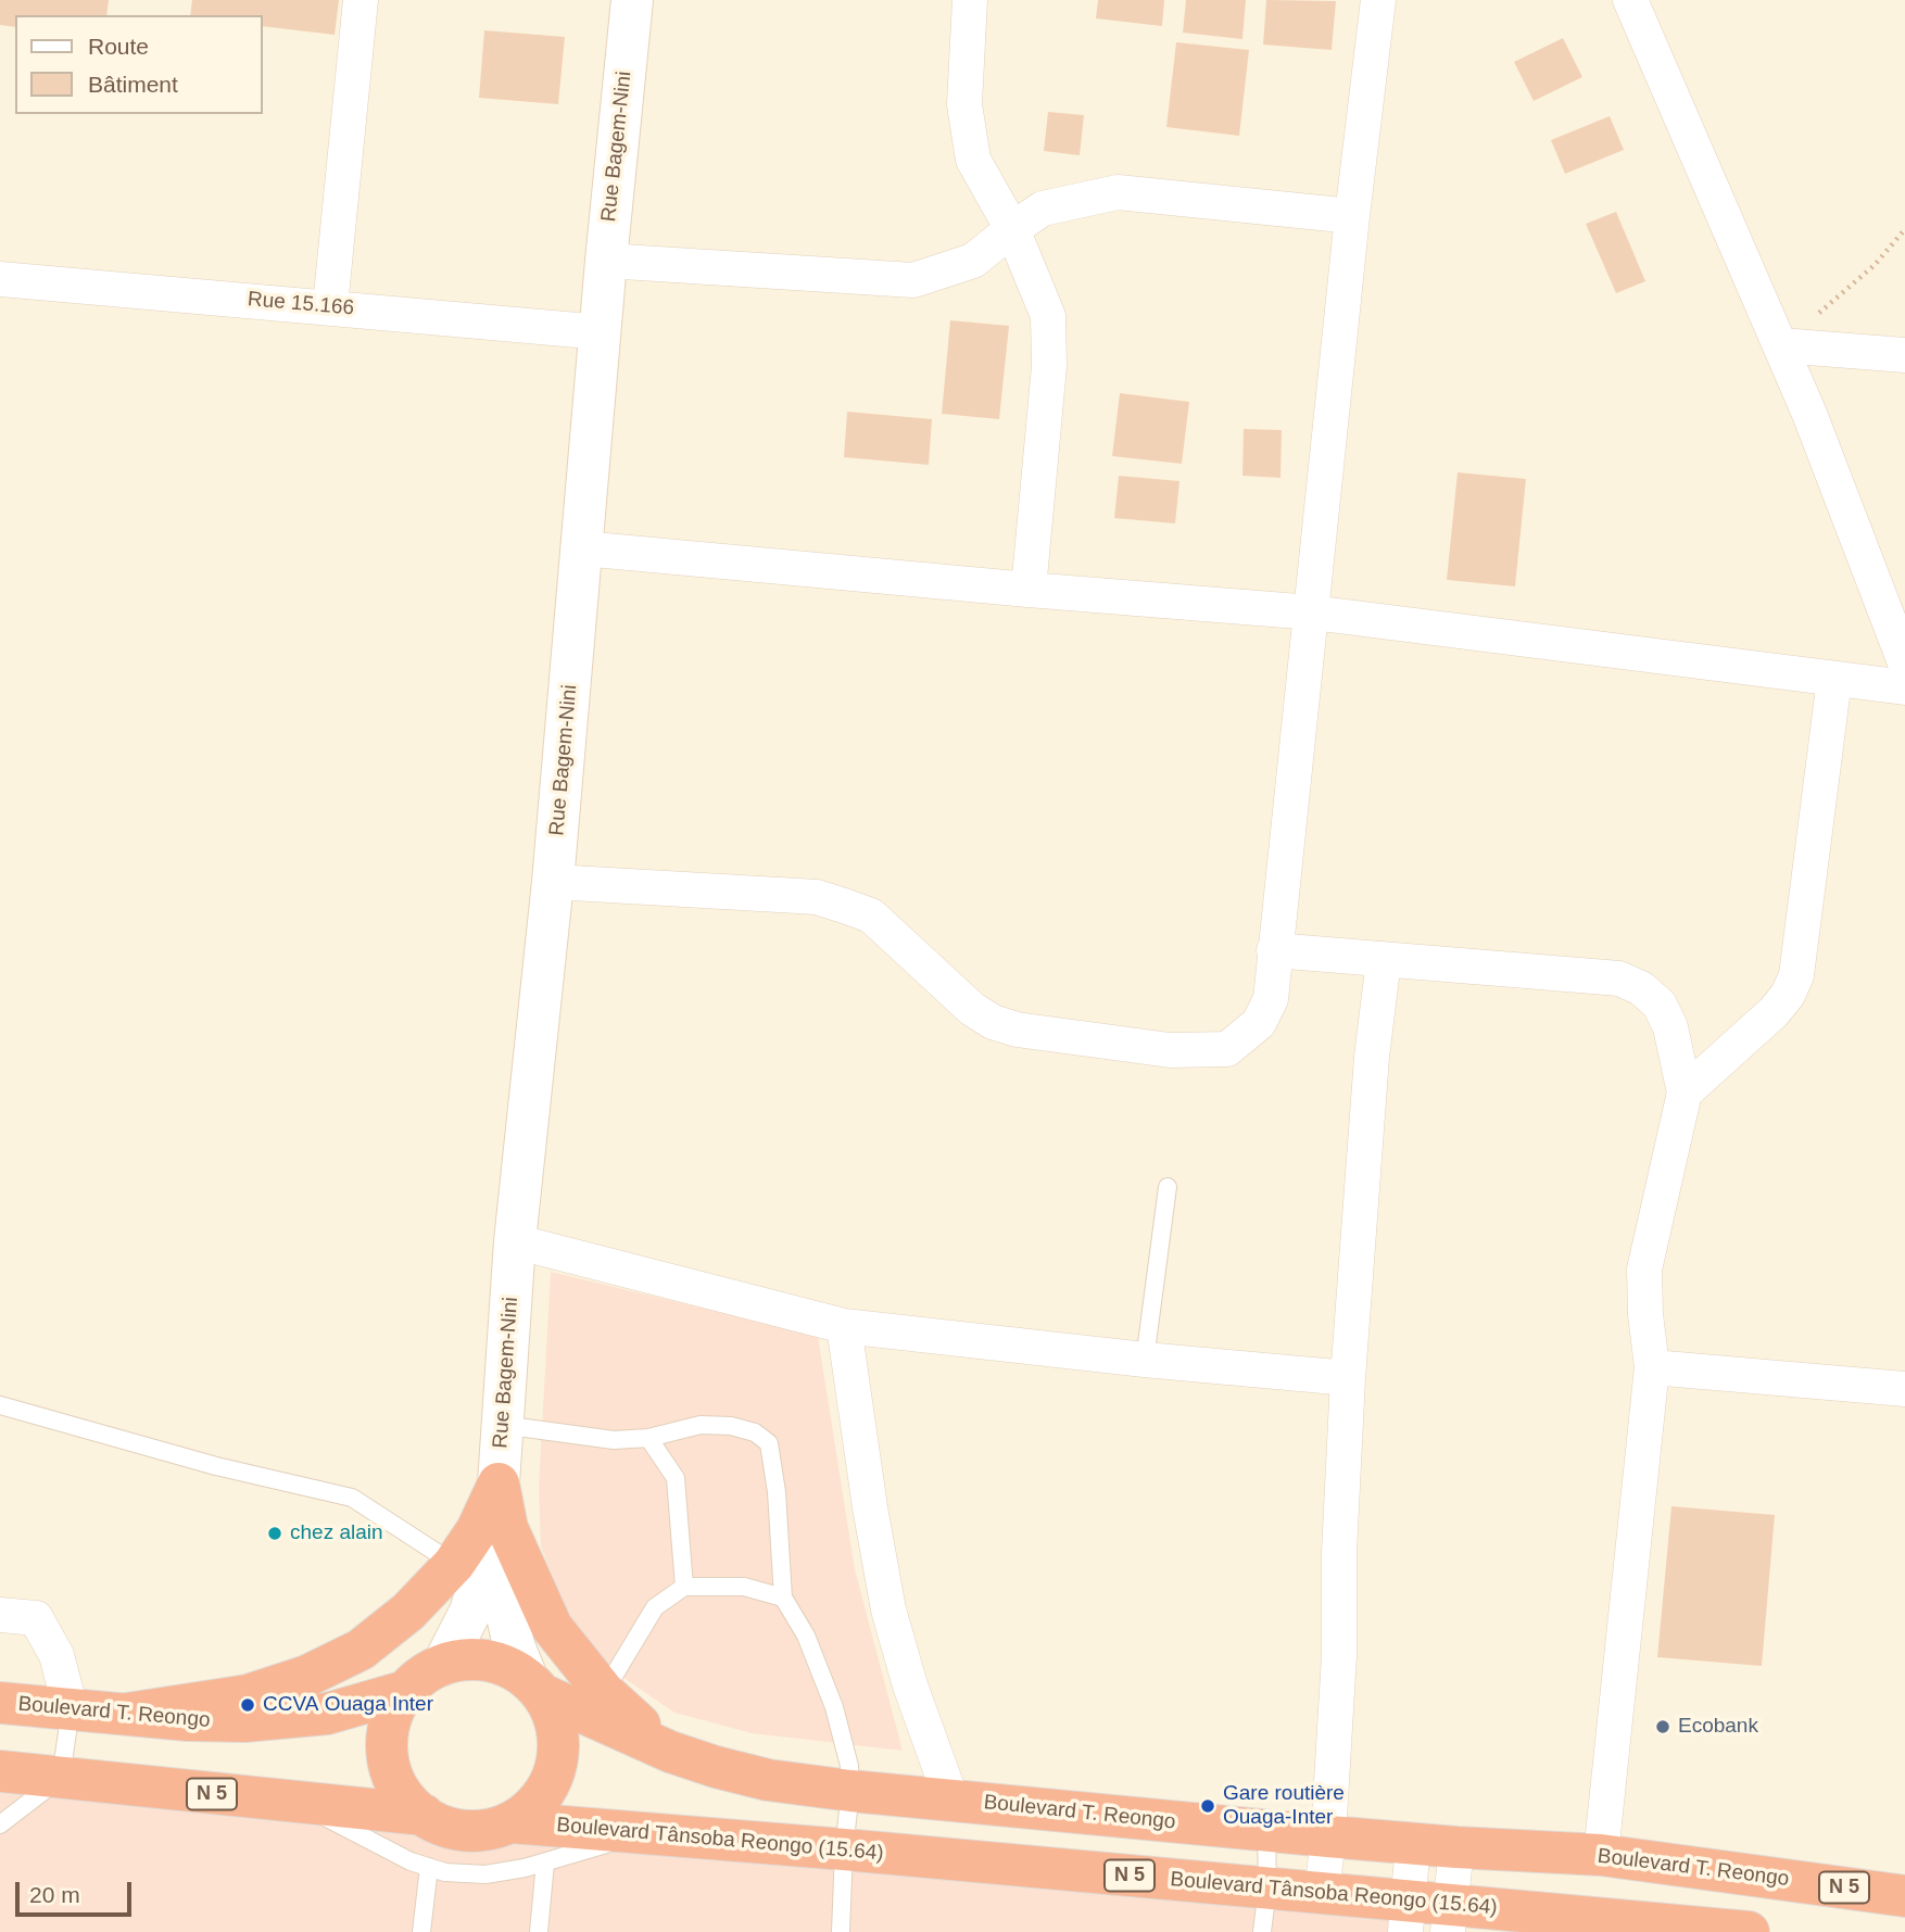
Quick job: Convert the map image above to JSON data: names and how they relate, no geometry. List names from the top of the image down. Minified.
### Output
{"streets":{"highway":["Boulevard T. Reongo","N 5","Boulevard Tânsoba Reongo (15.64)"],"street":["Rue Bagem-Nini","Rue 15.166"]},"crossings":[["Rue Bagem-Nini","Rue 15.166"],["Boulevard T. Reongo","Boulevard Tânsoba Reongo (15.64)"]],"places":["chez alain","CCVA Ouaga Inter","Ecobank","Gare routière Ouaga-Inter"],"legend":["Route","Bâtiment"],"scale_bar":"20 m"}
